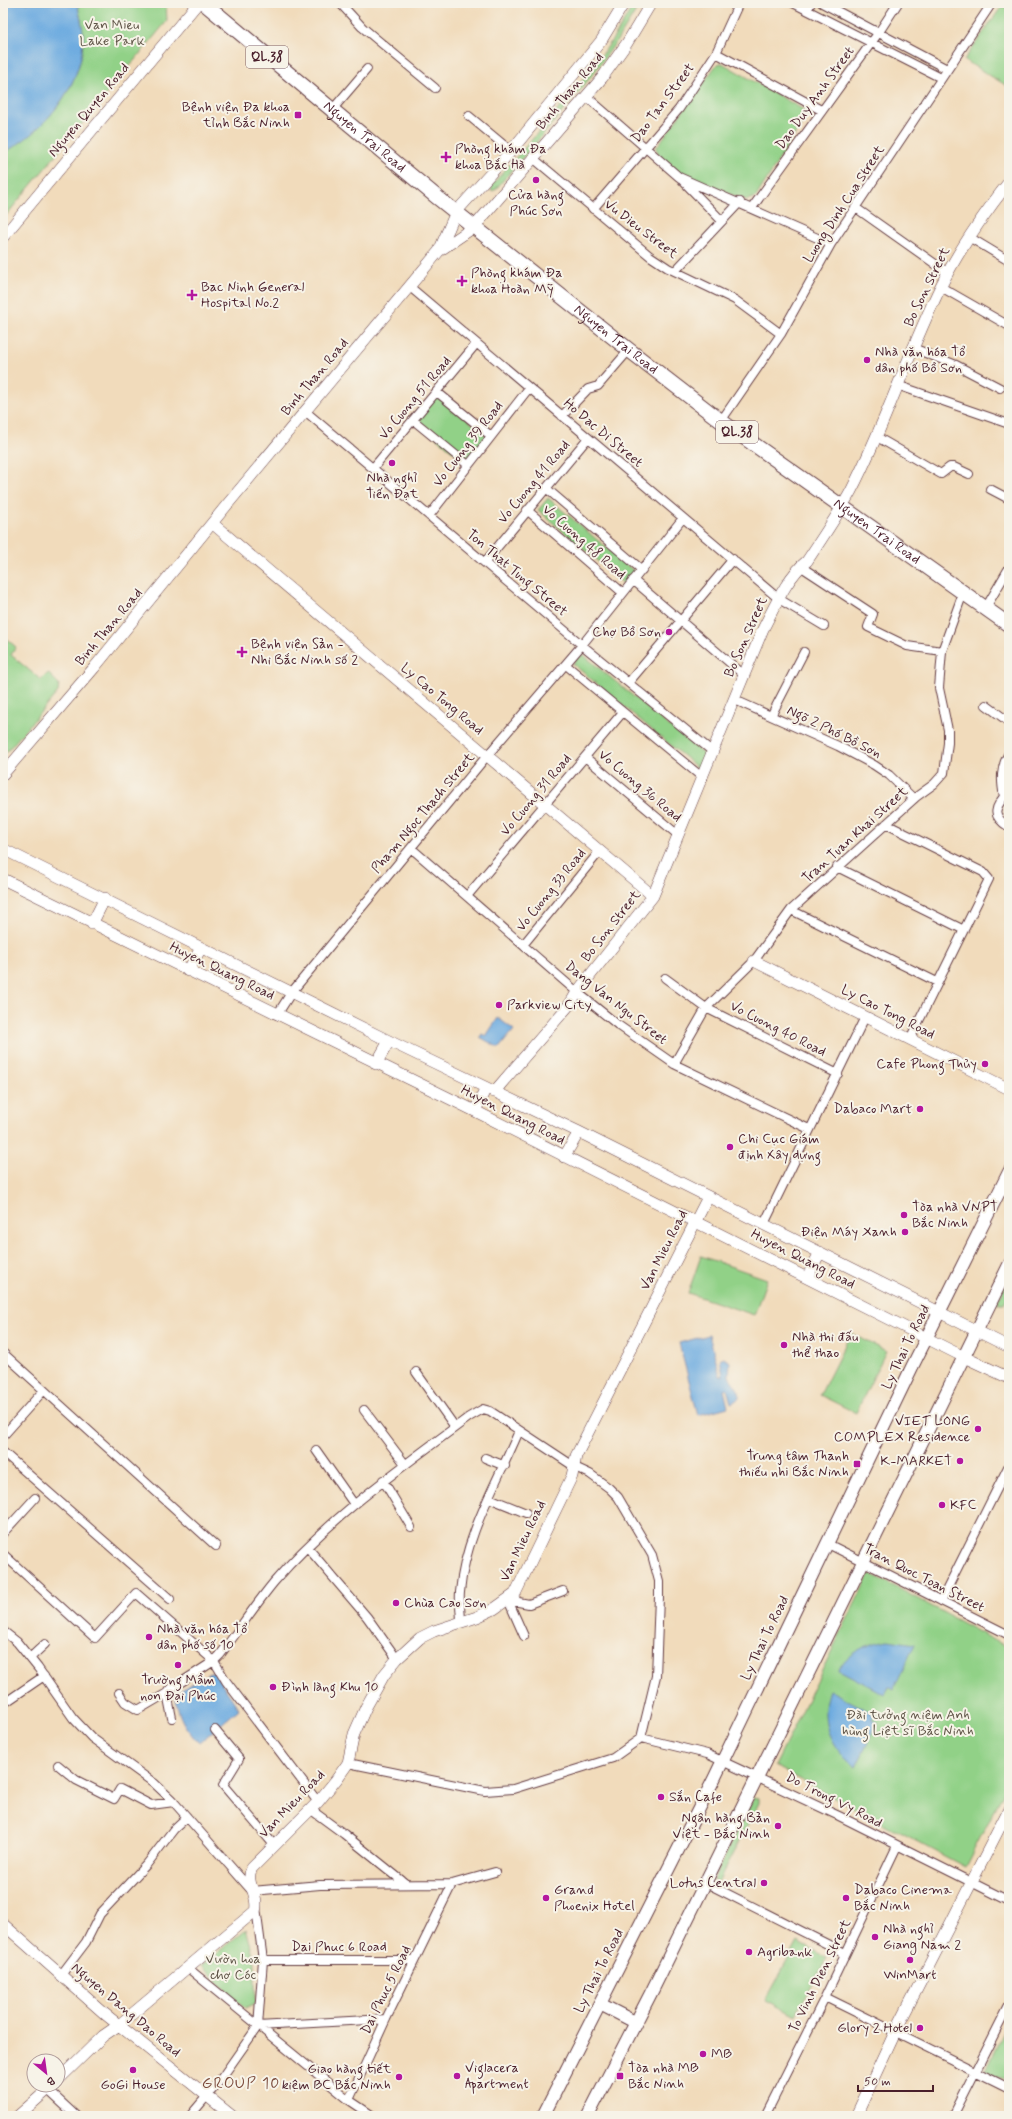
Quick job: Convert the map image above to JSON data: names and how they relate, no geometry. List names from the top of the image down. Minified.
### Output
{"streets":{"highway":["QL.38","Nguyen Trai Road"],"main road":["Ly Thai To Road"],"street":["Binh Than Road","Dao Duy Anh Street","Dao Tan Street","Nguyen Quyen Road","Luong Dinh Cua Street","Vu Dieu Street","Bo Son Street","Vo Cuong 51 Road","Ho Dac Di Street","Vo Cuong 39 Road","Vo Cuong 41 Road","Vo Cuong 48 Road","Ton That Tung Street","Ly Cao Tong Road","Ngõ 2 Phố Bồ Sơn","Vo Cuong 36 Road","Vo Cuong 31 Road","Pham Ngoc Thach Street","Tran Tuan Khai Street","Vo Cuong 33 Road","Huyen Quang Road","Dang Van Ngu Street","Vo Cuong 40 Road","Van Mieu Road","Tran Quoc Toan Street","Do Trong Vy Road","Dai Phuc 6 Road","To Vinh Dien Street","Dai Phuc 5 Road","Nguyen Dang Dao Road"]},"crossings":[["Binh Than Road","Nguyen Trai Road"],["Binh Than Road","Vu Dieu Street"],["Binh Than Road","Ho Dac Di Street"],["Binh Than Road","Ton That Tung Street"],["Binh Than Road","Ly Cao Tong Road"],["Dao Tan Street","Vu Dieu Street"],["Nguyen Trai Road","Luong Dinh Cua Street"],["Nguyen Trai Road","Bo Son Street"],["Nguyen Trai Road","Tran Tuan Khai Street"],["Luong Dinh Cua Street","Vu Dieu Street"],["Bo Son Street","Ho Dac Di Street"],["Bo Son Street","Ton That Tung Street"],["Bo Son Street","Ly Cao Tong Road"],["Bo Son Street","Ngõ 2 Phố Bồ Sơn"],["Bo Son Street","Vo Cuong 36 Road"],["Bo Son Street","Huyen Quang Road"],["Bo Son Street","Dang Van Ngu Street"],["Vo Cuong 51 Road","Ho Dac Di Street"],["Vo Cuong 51 Road","Ton That Tung Street"],["Ho Dac Di Street","Vo Cuong 39 Road"],["Ho Dac Di Street","Vo Cuong 41 Road"],["Ho Dac Di Street","Pham Ngoc Thach Street"],["Vo Cuong 39 Road","Ton That Tung Street"],["Vo Cuong 41 Road","Vo Cuong 48 Road"],["Vo Cuong 41 Road","Ton That Tung Street"],["Vo Cuong 48 Road","Pham Ngoc Thach Street"],["Ton That Tung Street","Pham Ngoc Thach Street"],["Ly Cao Tong Road","Vo Cuong 31 Road"],["Ly Cao Tong Road","Pham Ngoc Thach Street"],["Ly Cao Tong Road","Tran Tuan Khai Street"],["Ly Cao Tong Road","Vo Cuong 33 Road"],["Ngõ 2 Phố Bồ Sơn","Tran Tuan Khai Street"],["Vo Cuong 36 Road","Vo Cuong 31 Road"],["Vo Cuong 31 Road","Dang Van Ngu Street"],["Pham Ngoc Thach Street","Huyen Quang Road"],["Pham Ngoc Thach Street","Dang Van Ngu Street"],["Tran Tuan Khai Street","Dang Van Ngu Street"],["Tran Tuan Khai Street","Vo Cuong 40 Road"],["Vo Cuong 33 Road","Dang Van Ngu Street"],["Huyen Quang Road","Van Mieu Road"],["Huyen Quang Road","Ly Thai To Road"],["Ly Thai To Road","Tran Quoc Toan Street"],["Ly Thai To Road","Do Trong Vy Road"],["Do Trong Vy Road","To Vinh Dien Street"],["Dai Phuc 6 Road","Dai Phuc 5 Road"]],"districts":["GROUP 10"],"parks":["Van Mieu Lake Park","Đài tưởng niệm Anh hùng Liệt sĩ Bắc Ninh","Vườn hoa chợ Cóc"],"places":{"transit":["Bệnh viện Đa khoa tỉnh Bắc Ninh","Trung tâm Thanh thiếu nhi Bắc Ninh","Tòa nhà MB Bắc Ninh"],"health":["Phòng khám Đa khoa Bắc Hà","Phòng khám Đa khoa Hoàn Mỹ","Bac Ninh General Hospital No.2","Bệnh viện Sản - Nhi Bắc Ninh số 2"],"other":["Cửa hàng Phúc Sơn","Nhà văn hóa Tổ dân phố Bồ Sơn","Nhà nghỉ Tiến Đạt","Chợ Bồ Sơn","Parkview City","Cafe Phong Thủy","Dabaco Mart","Chi Cục Giám định Xây dựng","Tòa nhà VNPT Bắc Ninh","Điện Máy Xanh","Nhà thi đấu thể thao","VIET LONG COMPLEX Residence","K-MARKET","KFC","Chùa Cao Sơn","Nhà văn hóa Tổ dân phố số 10","Trường Mầm non Đại Phúc","Đình làng Khu 10","Sắn Cafe","Ngân hàng Bản Việt - Bắc Ninh","Lotus Central","Grand Phoenix Hotel","Dabaco Cinema Bắc Ninh","Nhà nghỉ Giang Nam 2","Agribank","WinMart","Glory 2 Hotel","MB","GoGi House","Viglacera Apartment","Giao hàng tiết kiệm BC Bắc Ninh"]},"scale_bar":"50 m","north":"bottom right"}
